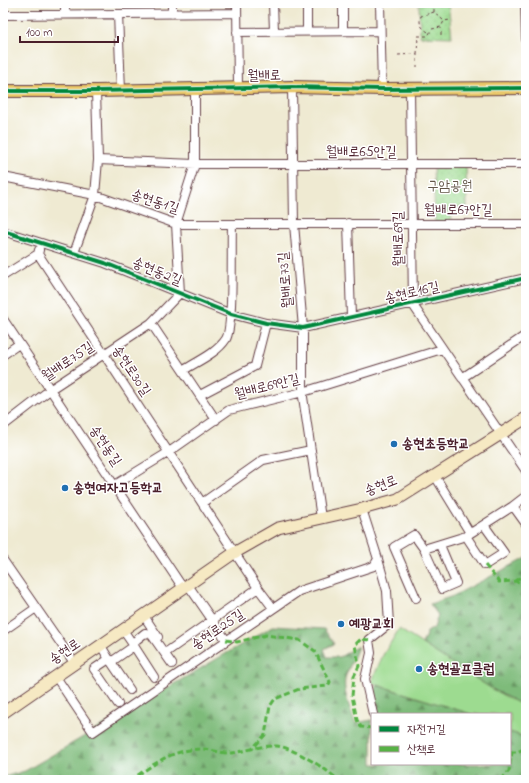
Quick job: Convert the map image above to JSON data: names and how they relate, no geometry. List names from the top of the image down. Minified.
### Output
{"streets":{"main road":["월배로","송현로"],"street":["월배로65안길","송현동1길","월배로67안길","월배로69길","송현동2길","월배로73길","송현로16길","월배로75길","송현로30길","월배로69안길","송현동길","송현로25길"]},"crossings":[["월배로","월배로69길"],["월배로","월배로73길"],["월배로65안길","월배로69길"],["월배로65안길","월배로73길"],["송현동1길","월배로67안길"],["송현동1길","월배로73길"],["월배로67안길","월배로69길"],["월배로67안길","월배로73길"],["월배로69길","송현로16길"],["송현동2길","월배로73길"],["송현동2길","송현로16길"],["송현동2길","월배로75길"],["월배로73길","송현로16길"],["월배로73길","월배로69안길"],["월배로73길","송현로"],["월배로75길","송현로30길"],["월배로75길","송현동길"],["송현로30길","월배로69안길"],["송현로30길","송현로"],["월배로69안길","송현동길"],["송현동길","송현로"],["송현동길","송현로25길"],["송현로","송현로25길"]],"parks":["구암공원"],"places":["송현초등학교","송현여자고등학교","예광교회","송현골프클럽"],"legend":["자전거길","산책로"],"scale_bar":"100 m"}
